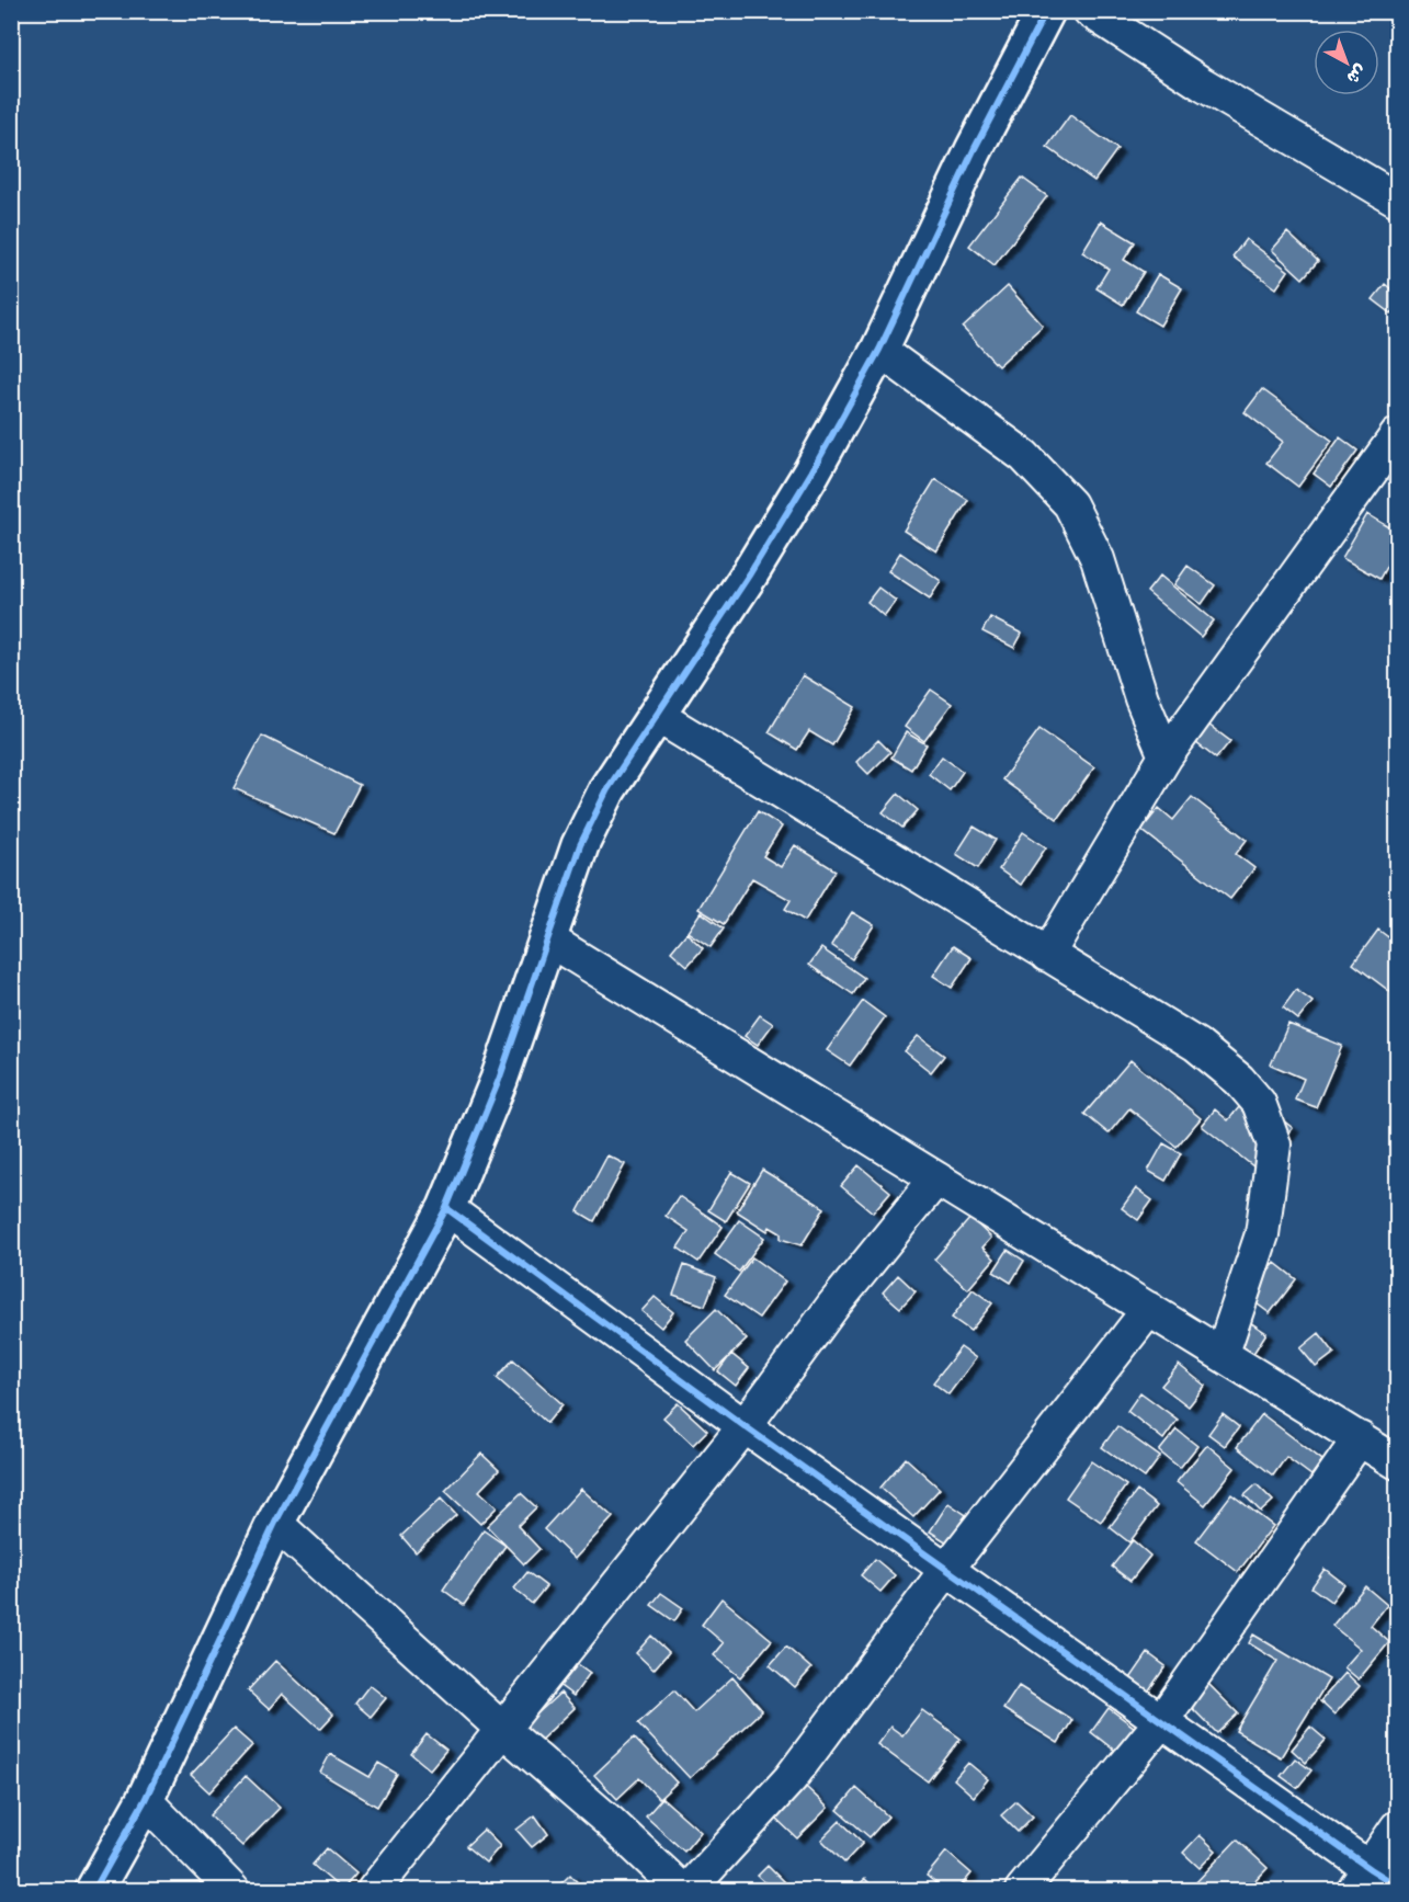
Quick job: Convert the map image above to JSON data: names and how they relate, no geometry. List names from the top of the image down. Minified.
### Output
{"north":"bottom right"}
